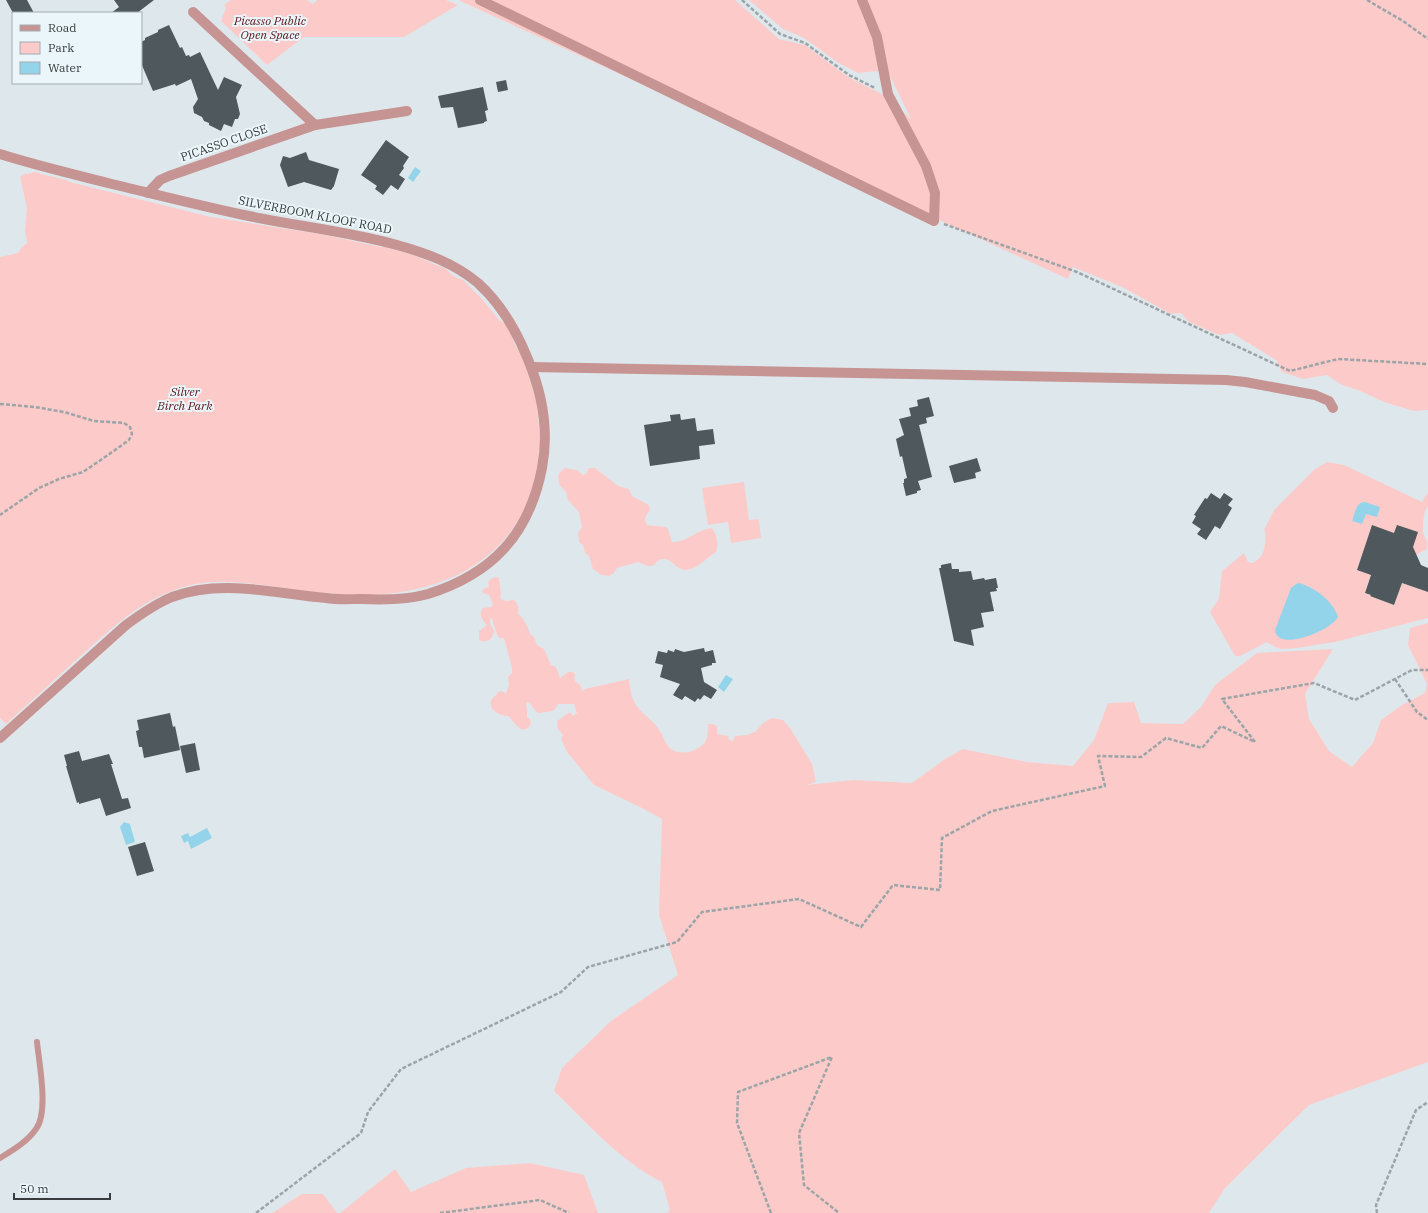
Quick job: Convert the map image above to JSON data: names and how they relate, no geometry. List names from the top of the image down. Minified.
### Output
{"streets":{"street":["PICASSO CLOSE","SILVERBOOM KLOOF ROAD"]},"crossings":[["PICASSO CLOSE","SILVERBOOM KLOOF ROAD"]],"parks":["Picasso Public Open Space","Silver Birch Park"],"legend":["Road","Park","Water"],"scale_bar":"50 m"}
